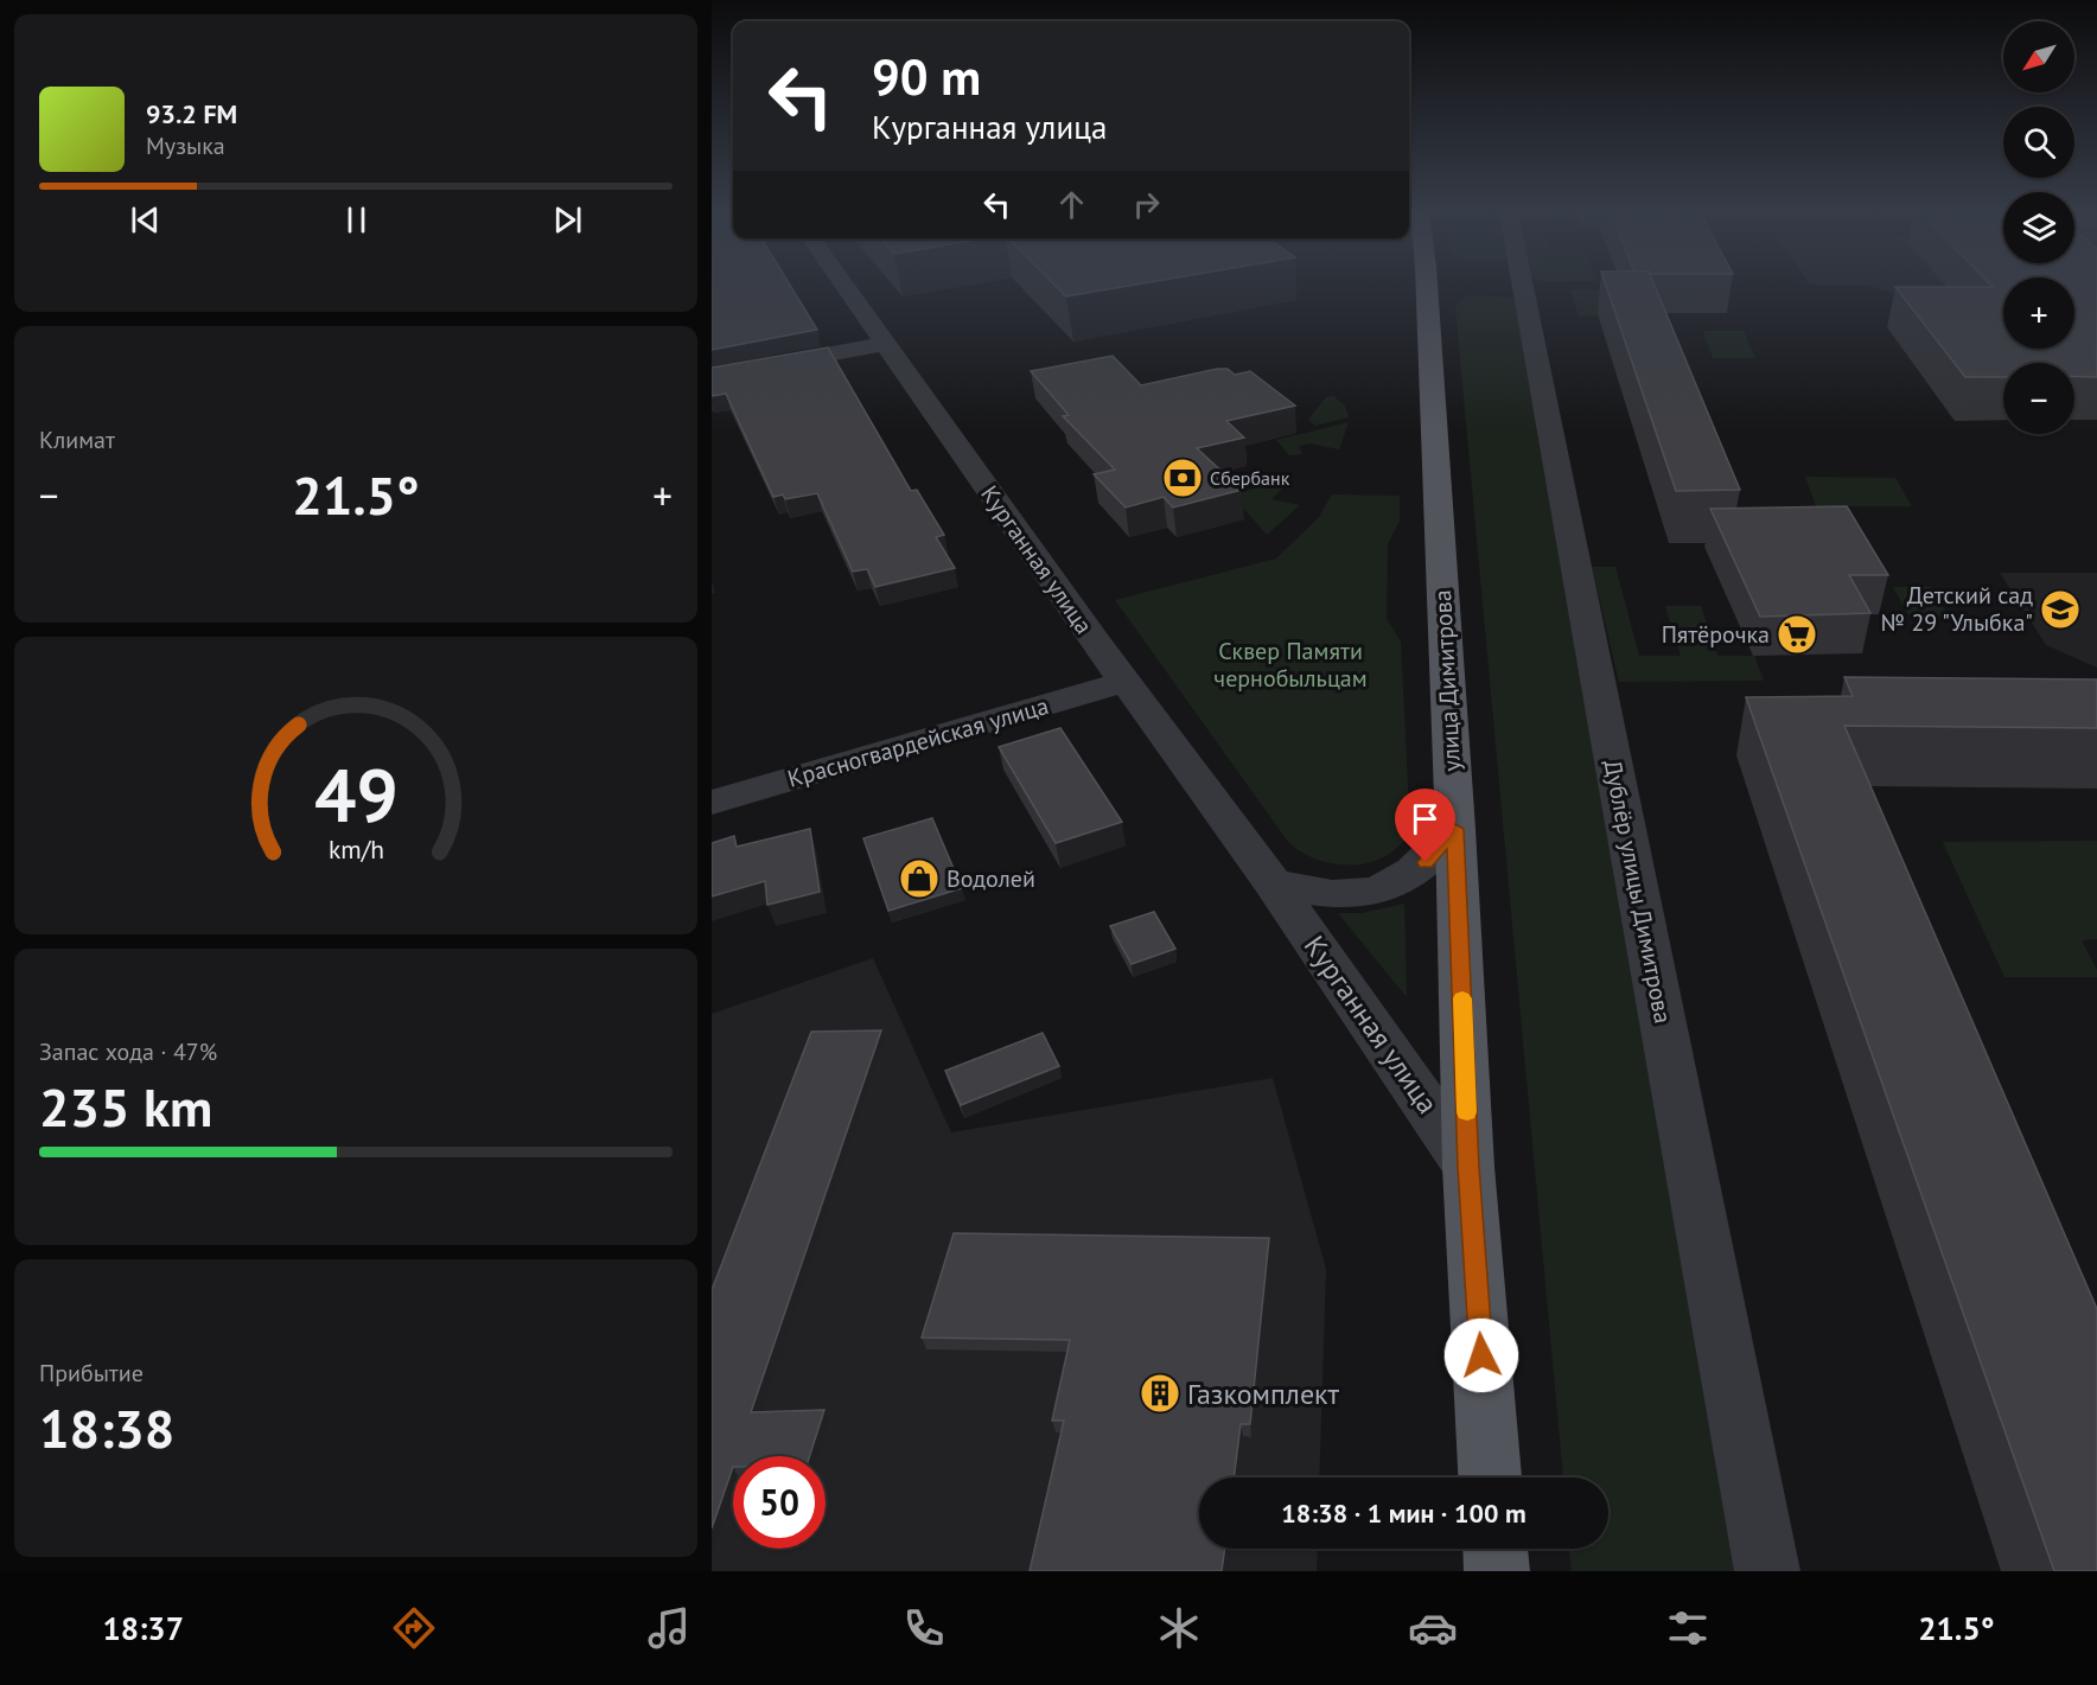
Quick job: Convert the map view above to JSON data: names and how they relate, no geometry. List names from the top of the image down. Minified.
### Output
{"streets":{"main road":["улица Димитрова"],"street":["Курганная улица","Красногвардейская улица","Дублёр улицы Димитрова"]},"crossings":[["Курганная улица","улица Димитрова"],["Курганная улица","Красногвардейская улица"]],"parks":["Сквер Памяти чернобыльцам"],"places":{"bank":["Сбербанк"],"school or university":["Детский сад № 29 \"Улыбка\""],"supermarket":["Пятёрочка"],"shop":["Водолей"],"building":["Газкомплект"]},"north":"bottom left","page":{"map_buttons":["+","−"],"turn":["90 m","Курганная улица"],"song":["93.2 FM","Музыка"],"tile":["Климат",["Запас хода · 47%","235 km"],["Прибытие","18:38"]],"heat":["−","21.5°","+"],"limit":"50","trip":"18:38 · 1 мин · 100 m","tabs":["18:37","21.5°"],"gauge":["49","km/h"]}}
